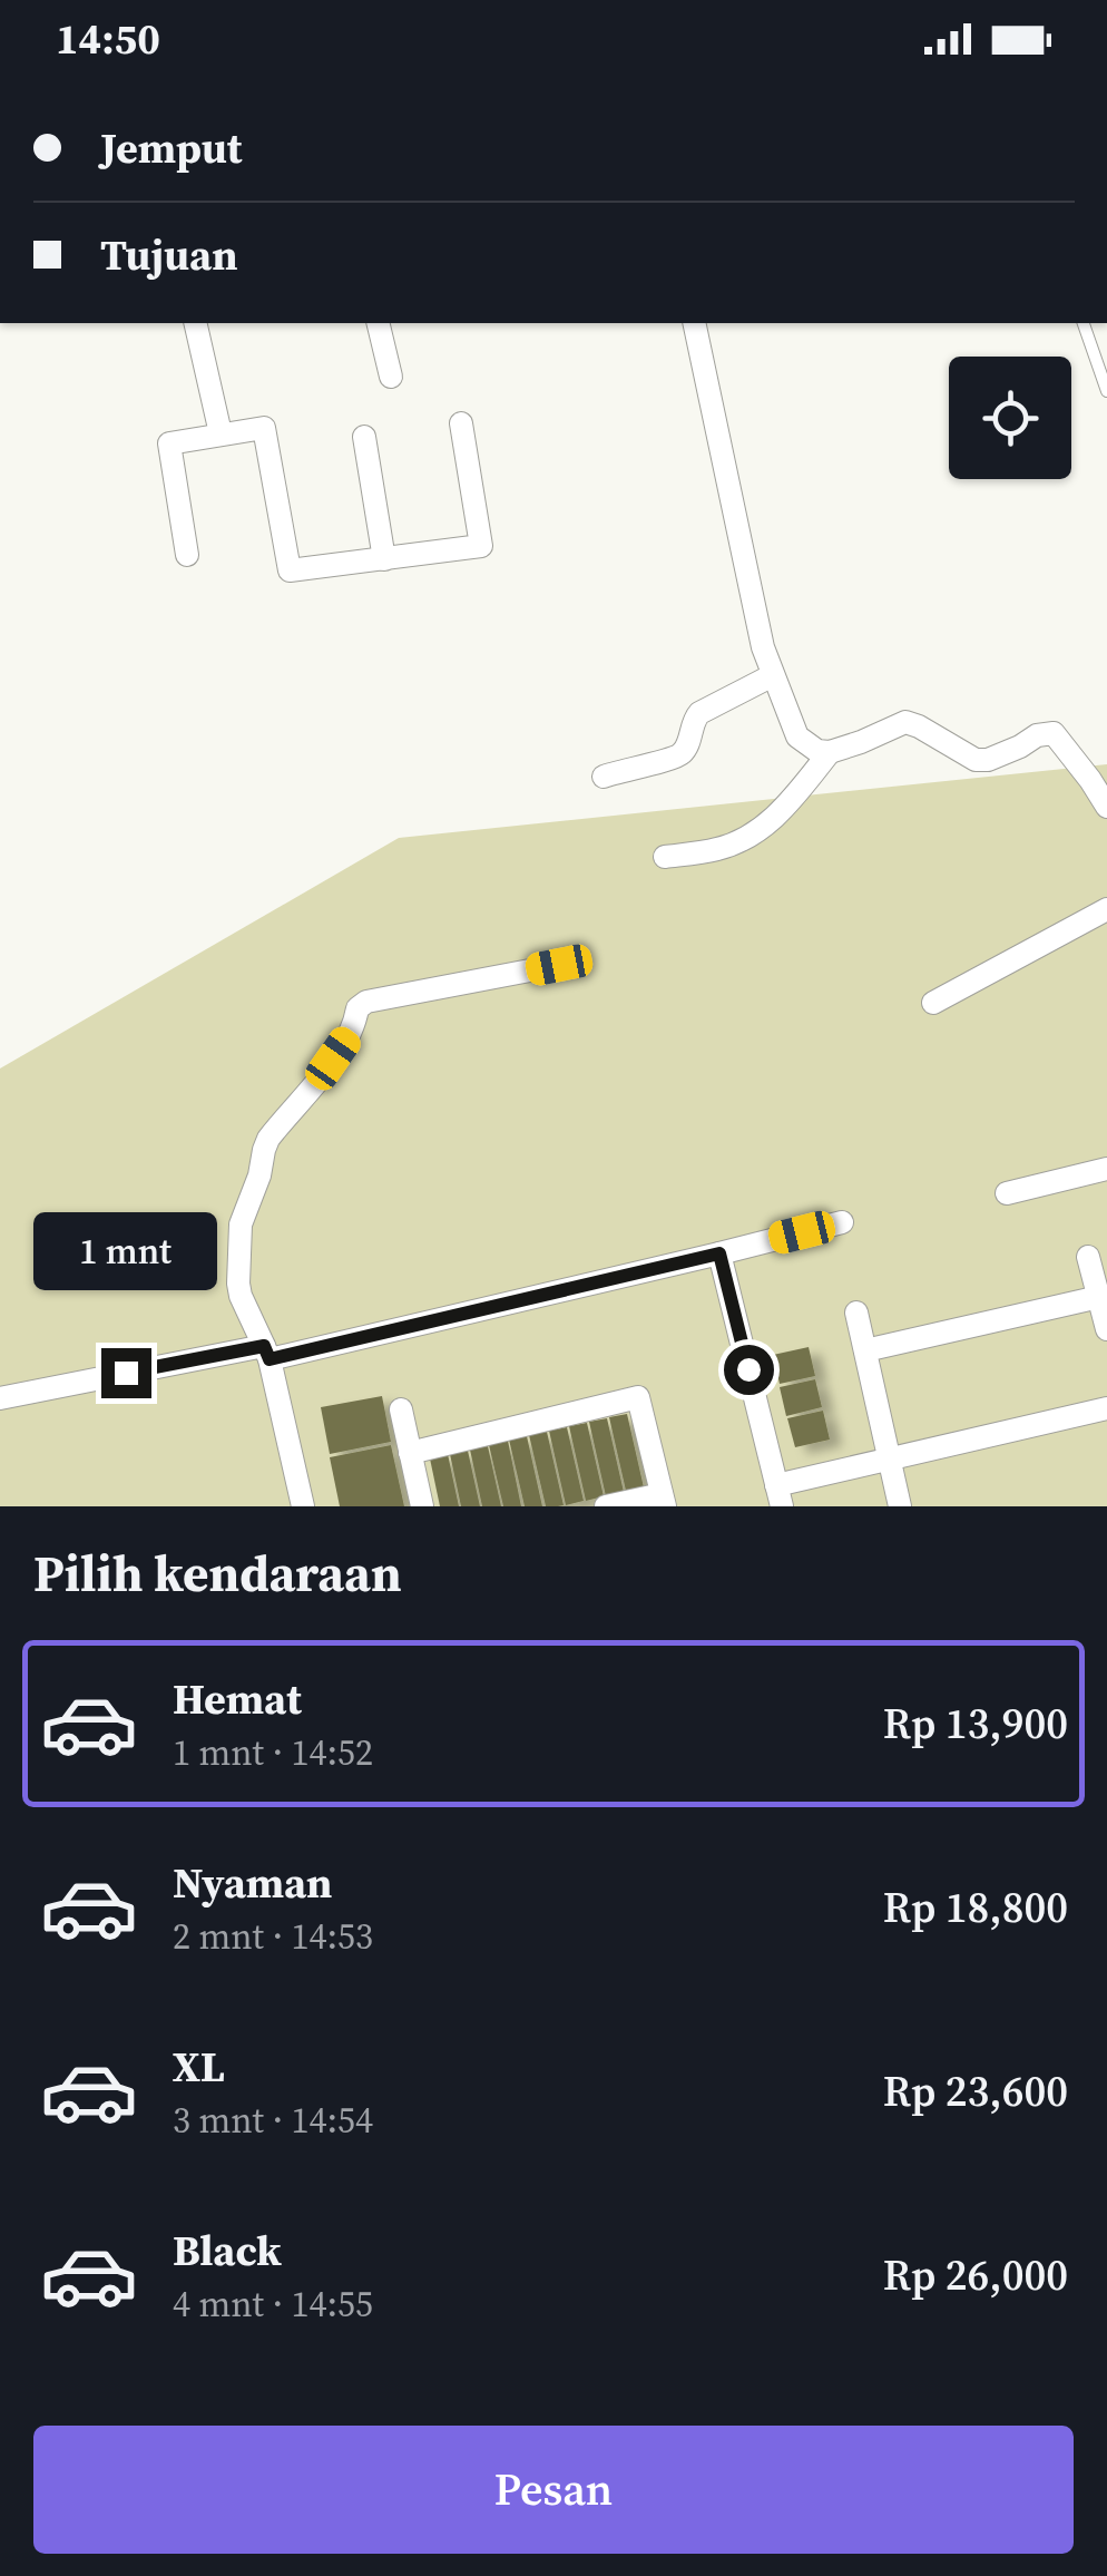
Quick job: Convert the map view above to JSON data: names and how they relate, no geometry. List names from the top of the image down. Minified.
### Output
{"page":{"status":"14:50","banner":["Jemput","Tujuan"],"bubble":"1 mnt","heading":"Pilih kendaraan","list":[{"name":"Hemat","note":"1 mnt · 14:52","value":"Rp 13,900"},{"name":"Nyaman","note":"2 mnt · 14:53","value":"Rp 18,800"},{"name":"XL","note":"3 mnt · 14:54","value":"Rp 23,600"},{"name":"Black","note":"4 mnt · 14:55","value":"Rp 26,000"}],"buttons":"Pesan"}}
